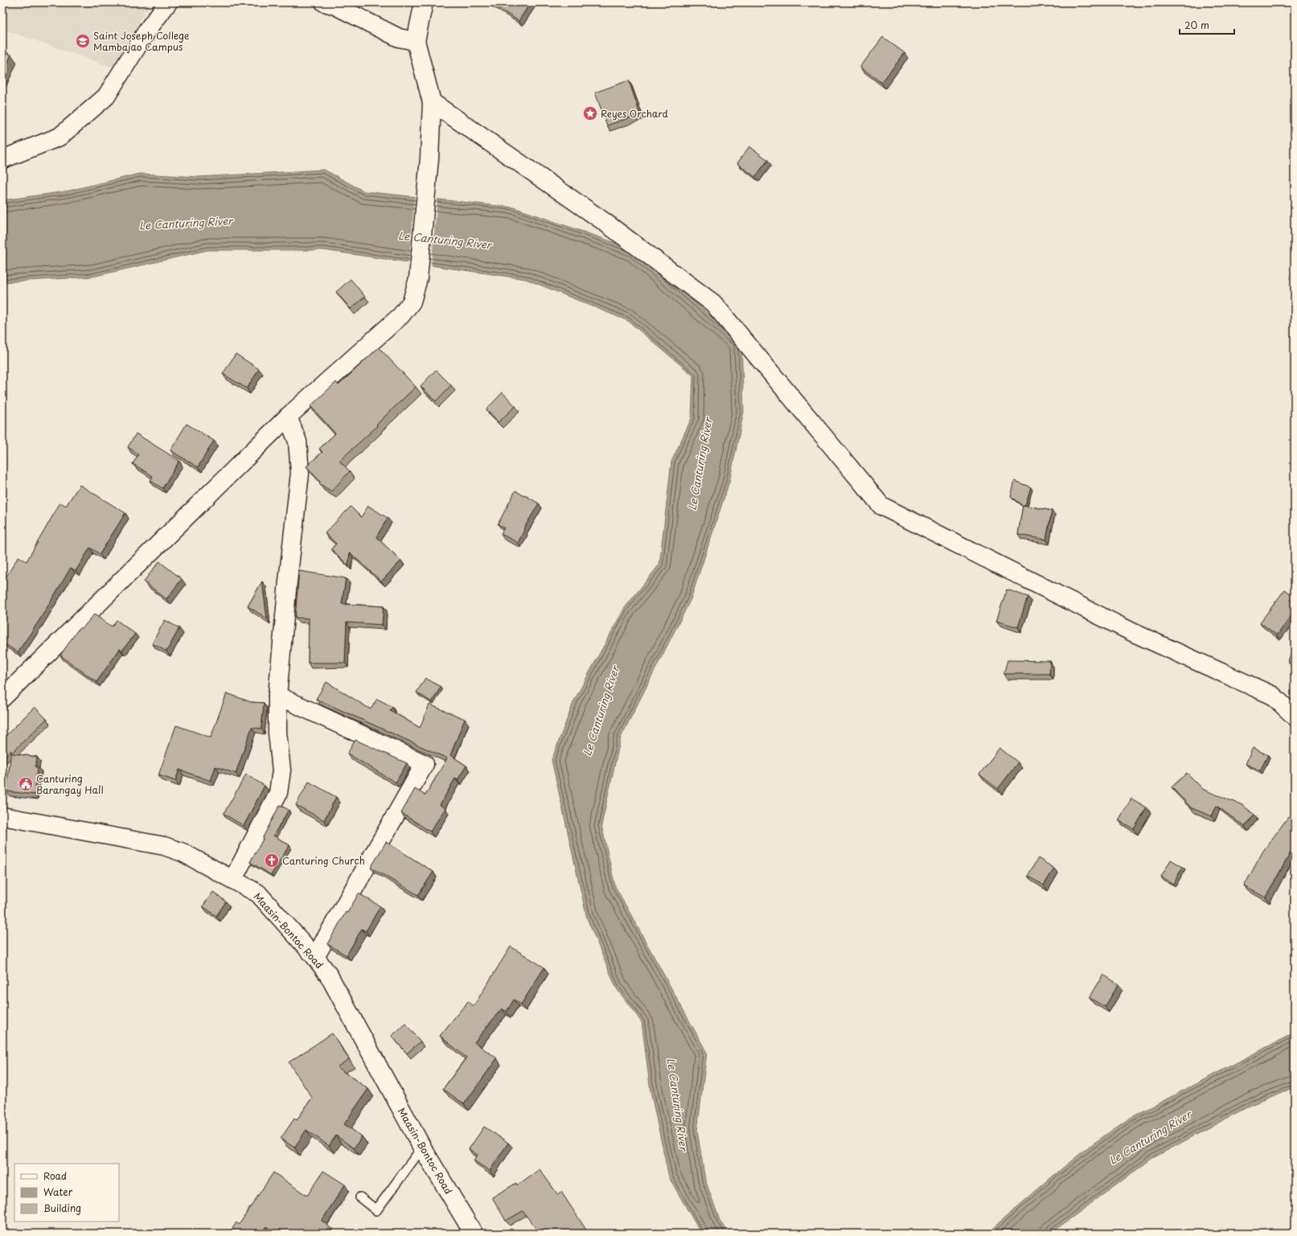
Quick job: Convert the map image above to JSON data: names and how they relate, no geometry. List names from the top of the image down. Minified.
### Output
{"streets":{"street":["Maasin-Bontoc Road"]},"water":["Le Canturing River"],"places":{"school or university":["Saint Joseph College Mambajao Campus"],"place":["Reyes Orchard"],"public building":["Canturing Barangay Hall"],"church":["Canturing Church"]},"legend":["Road","Water","Building"],"scale_bar":"20 m"}
